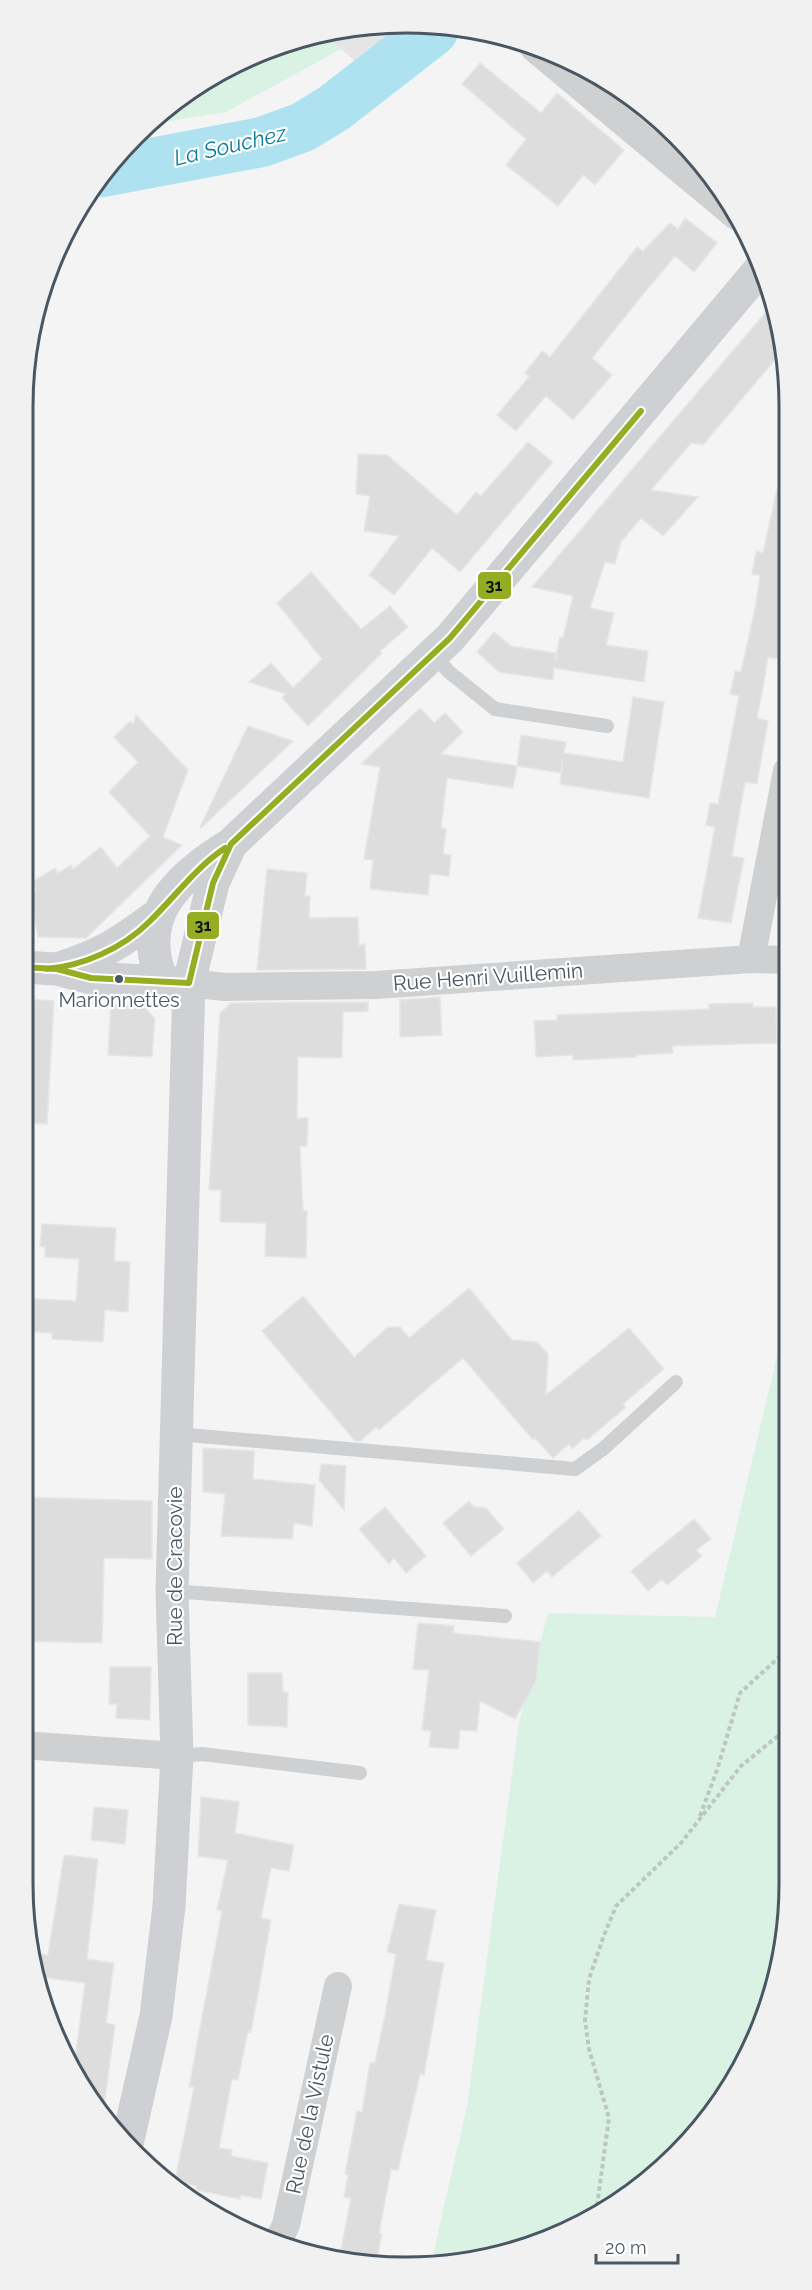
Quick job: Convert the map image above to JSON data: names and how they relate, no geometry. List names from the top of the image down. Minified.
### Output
{"streets":{"street":["Rue Henri Vuillemin","Rue de Cracovie","Rue de la Vistule"]},"crossings":[["Rue Henri Vuillemin","Rue de Cracovie"]],"water":["La Souchez"],"places":["Marionnettes"],"lines":["transit line 31"],"scale_bar":"20 m"}
